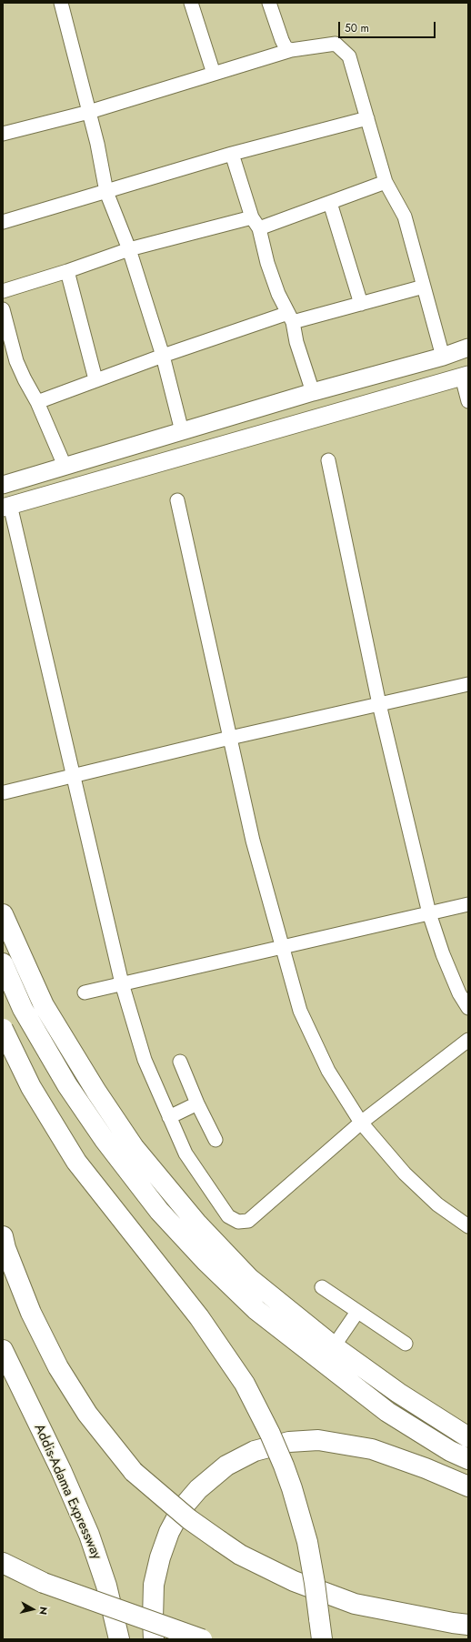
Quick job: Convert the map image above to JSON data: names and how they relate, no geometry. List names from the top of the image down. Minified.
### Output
{"streets":{"highway":["Addis-Adama Expressway"]},"scale_bar":"50 m","north":"right"}
